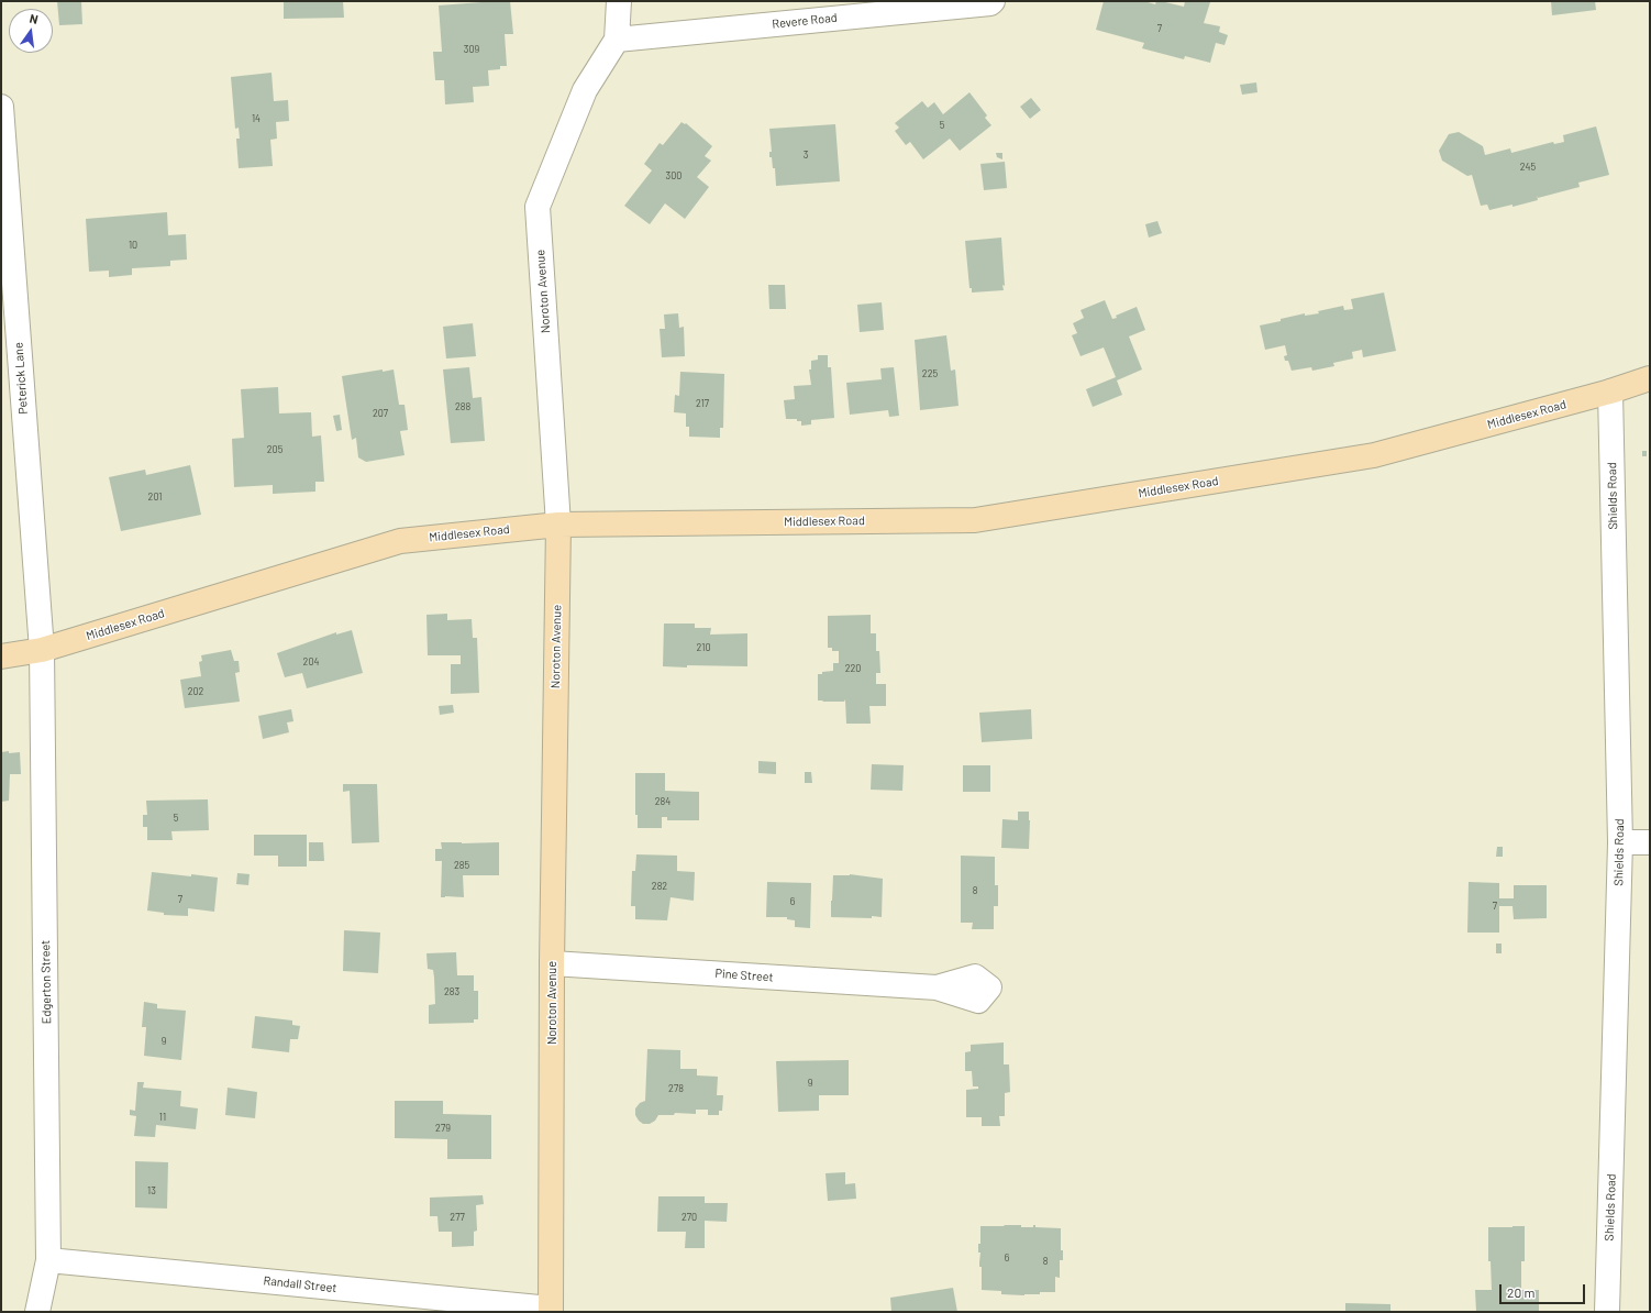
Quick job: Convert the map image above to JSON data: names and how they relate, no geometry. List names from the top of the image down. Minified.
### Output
{"streets":{"main road":["Noroton Avenue","Middlesex Road"],"street":["Revere Road","Peterick Lane","Shields Road","Pine Street","Edgerton Street","Randall Street"]},"crossings":[["Revere Road","Noroton Avenue"],["Noroton Avenue","Middlesex Road"],["Noroton Avenue","Pine Street"],["Noroton Avenue","Randall Street"],["Peterick Lane","Middlesex Road"],["Peterick Lane","Edgerton Street"],["Middlesex Road","Shields Road"],["Middlesex Road","Edgerton Street"],["Edgerton Street","Randall Street"]],"house_numbers":["7","309","14","5","3","245","300","10","225","217","288","207","205","201","210","204","220","202","284","5","285","282","8","7","6","7","283","9","9","278","11","279","13","277","270","6","8"],"scale_bar":"20 m","north":"top"}
